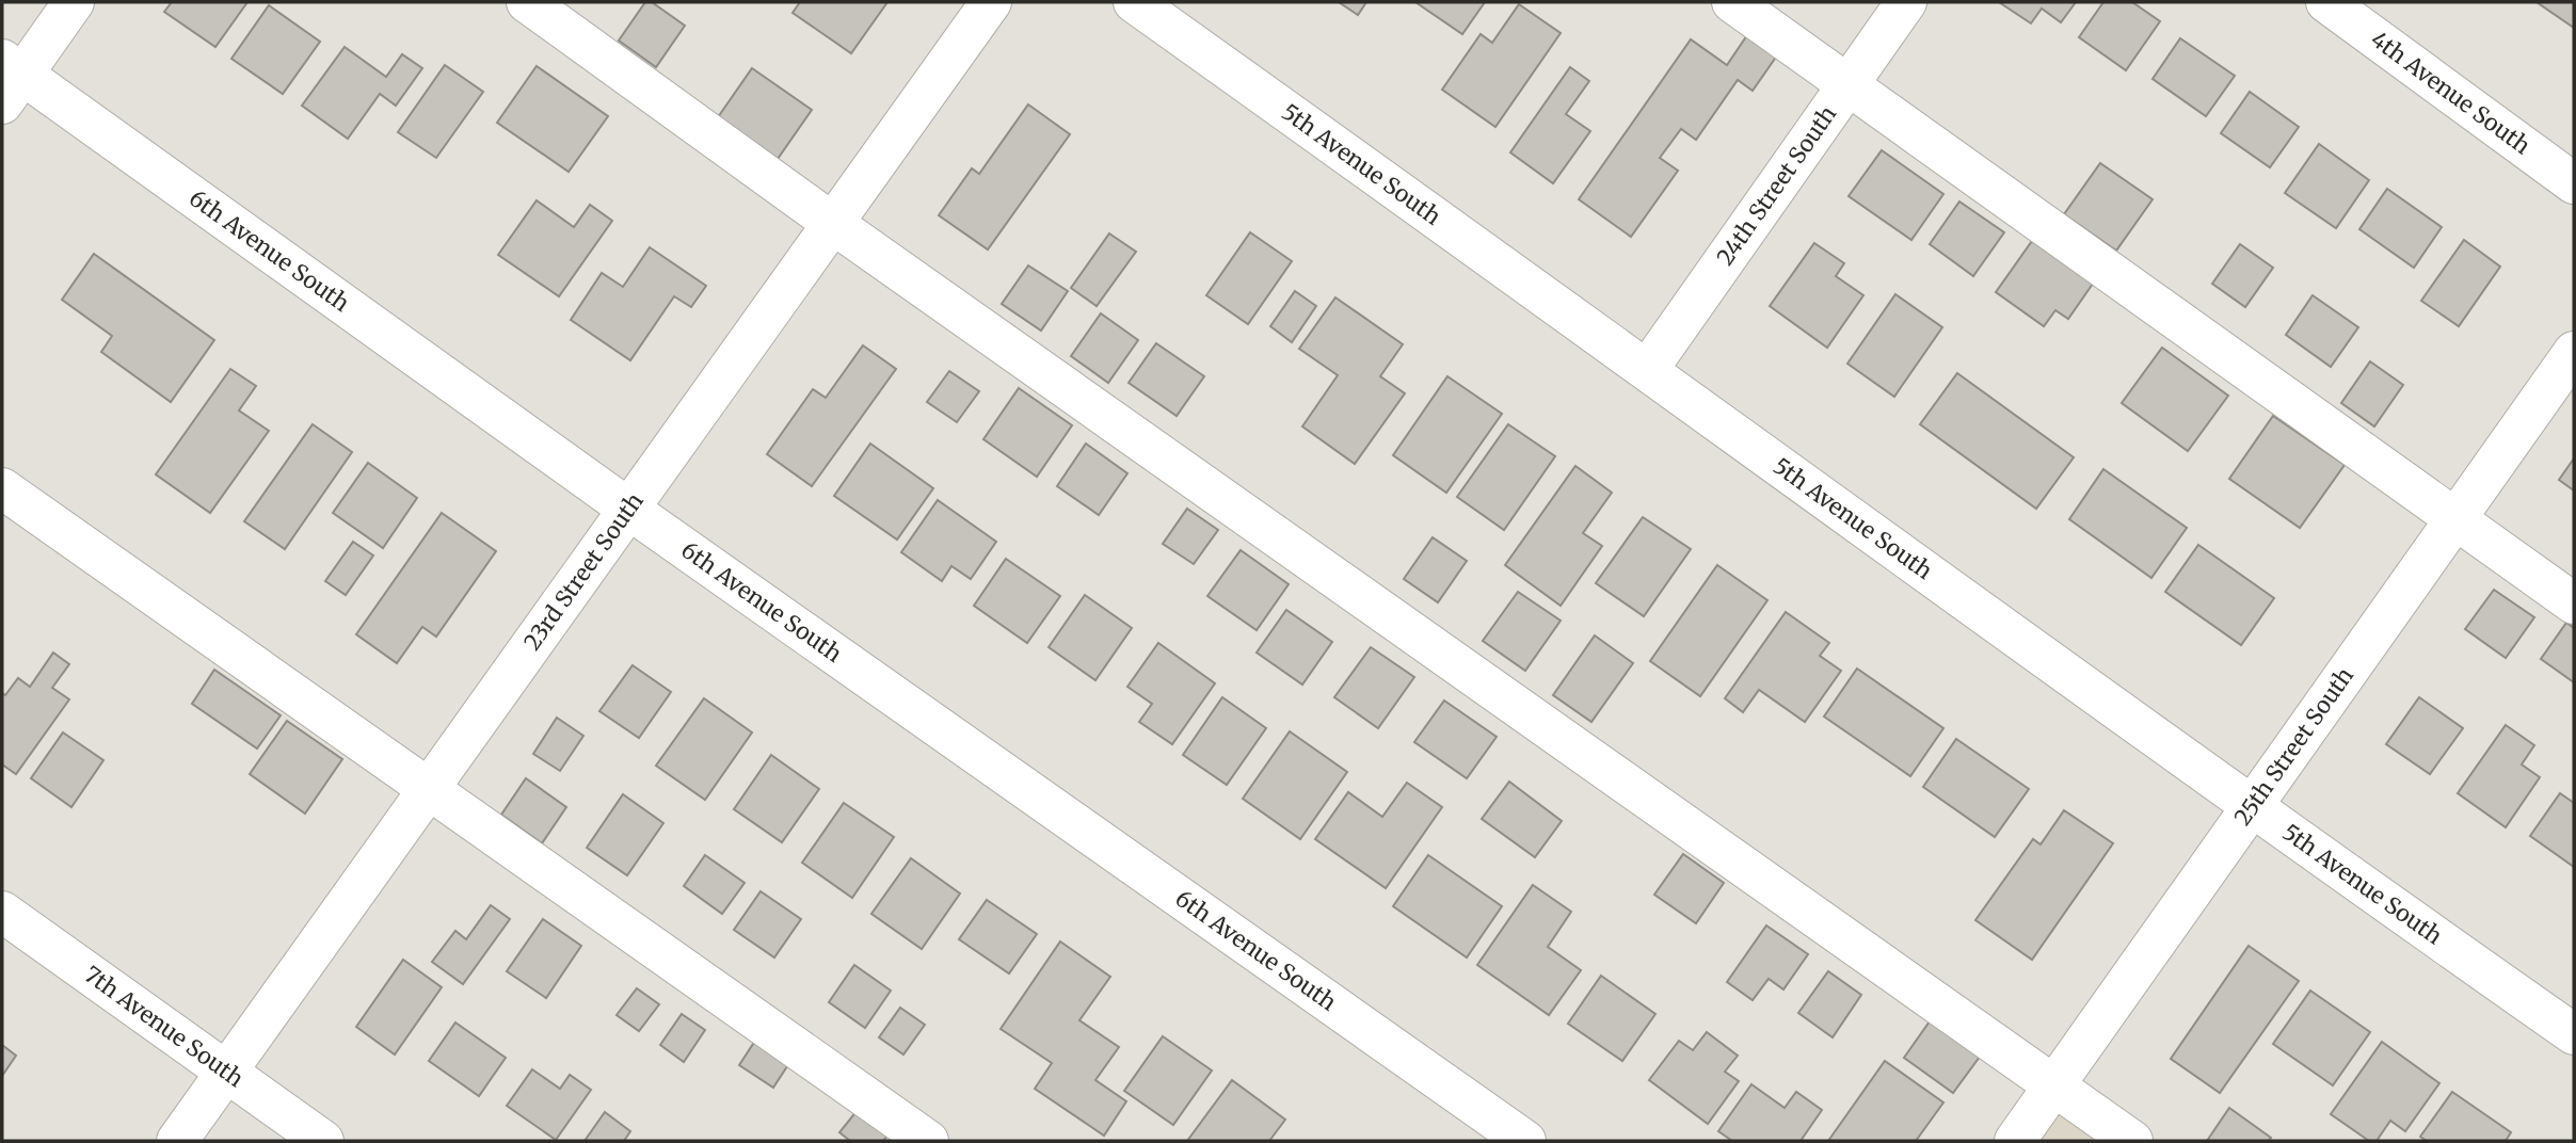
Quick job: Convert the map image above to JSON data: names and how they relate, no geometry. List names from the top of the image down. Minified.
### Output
{"streets":{"street":["4th Avenue South","5th Avenue South","24th Street South","6th Avenue South","23rd Street South","25th Street South","7th Avenue South"]},"crossings":[["5th Avenue South","24th Street South"],["5th Avenue South","25th Street South"],["6th Avenue South","23rd Street South"],["23rd Street South","7th Avenue South"]]}
